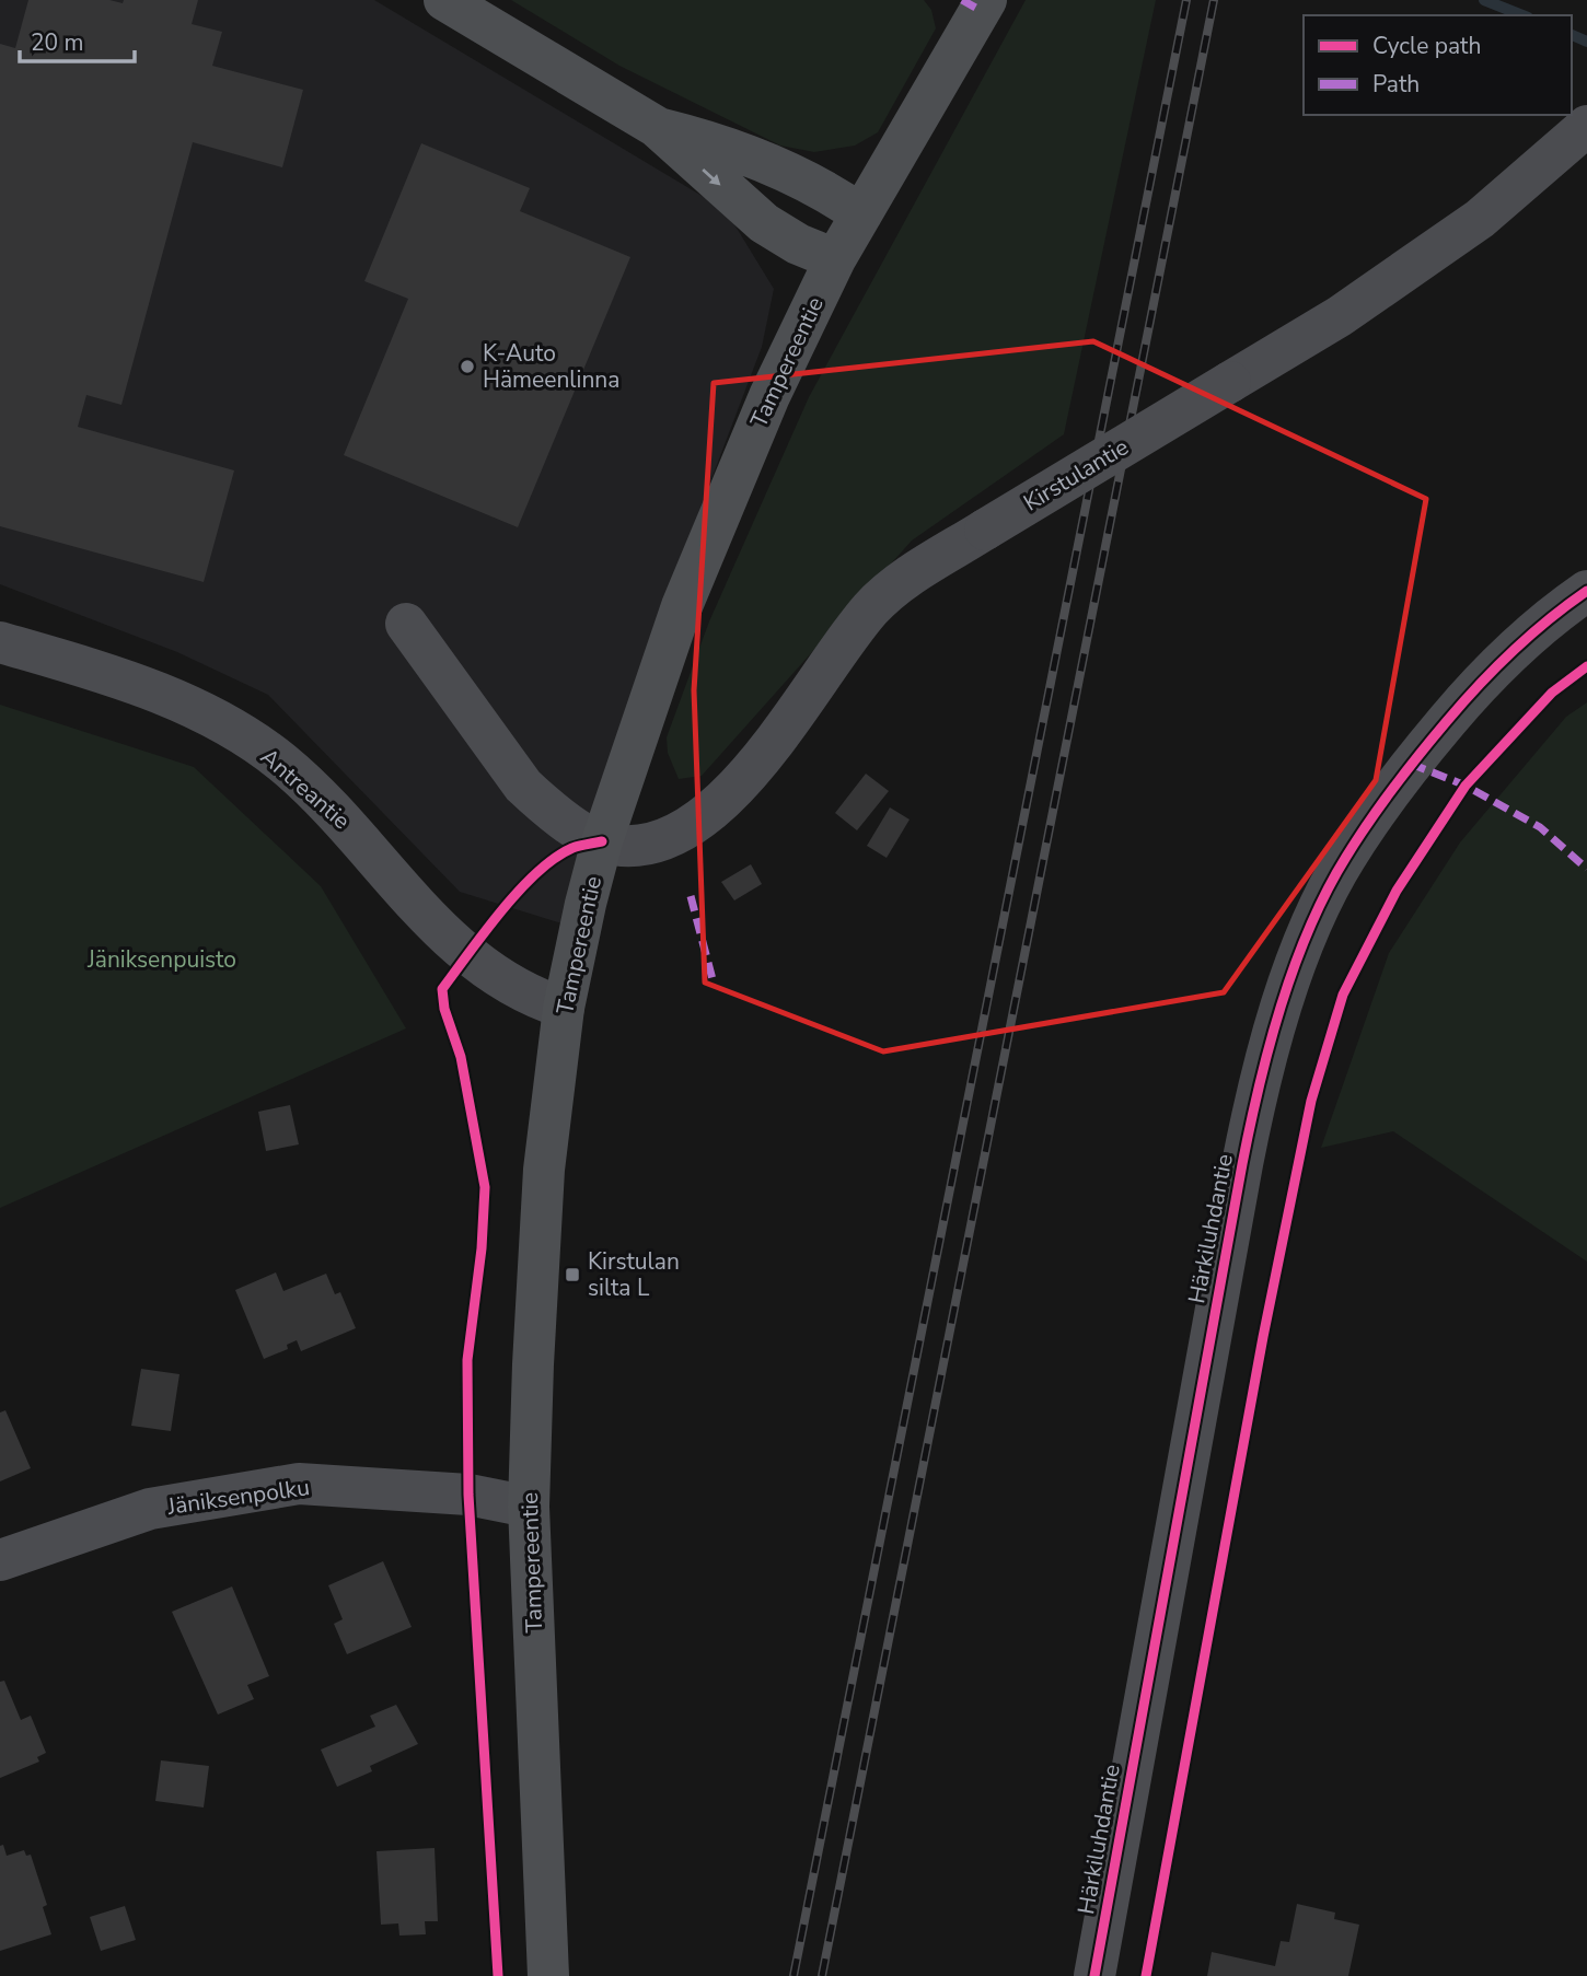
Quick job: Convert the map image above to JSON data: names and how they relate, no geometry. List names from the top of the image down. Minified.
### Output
{"streets":{"main road":["Tampereentie"],"street":["Kirstulantie","Antreantie","Härkiluhdantie","Jäniksenpolku"]},"crossings":[["Tampereentie","Kirstulantie"],["Tampereentie","Antreantie"],["Tampereentie","Jäniksenpolku"]],"parks":["Jäniksenpuisto"],"places":{"other":["K-Auto Hämeenlinna"],"transit":["Kirstulan silta L"]},"legend":["Cycle path","Path"],"scale_bar":"20 m"}
